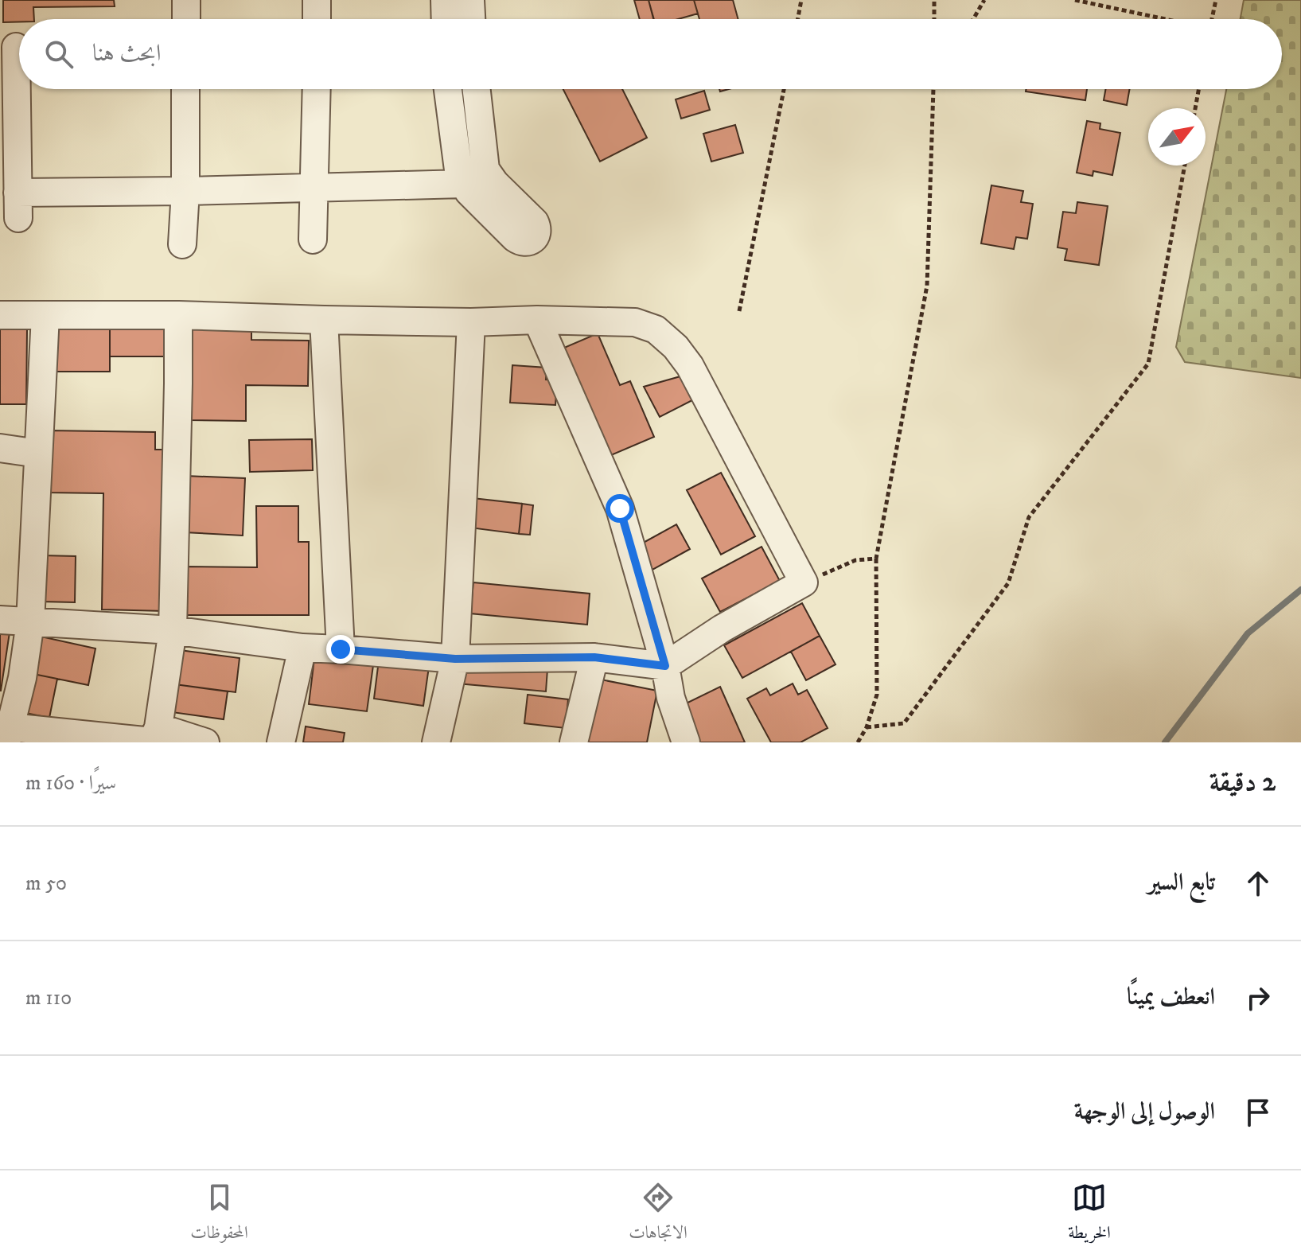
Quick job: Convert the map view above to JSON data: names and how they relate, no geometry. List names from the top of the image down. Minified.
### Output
{"north":"top right","page":{"search":"ابحث هنا","heading":["2 دقيقة","سيرًا · 160 m"],"list":[["تابع السير","50 m"],["انعطف يمينًا","110 m"],"الوصول إلى الوجهة"],"nav":["الخريطة","الاتجاهات","المحفوظات"]}}
